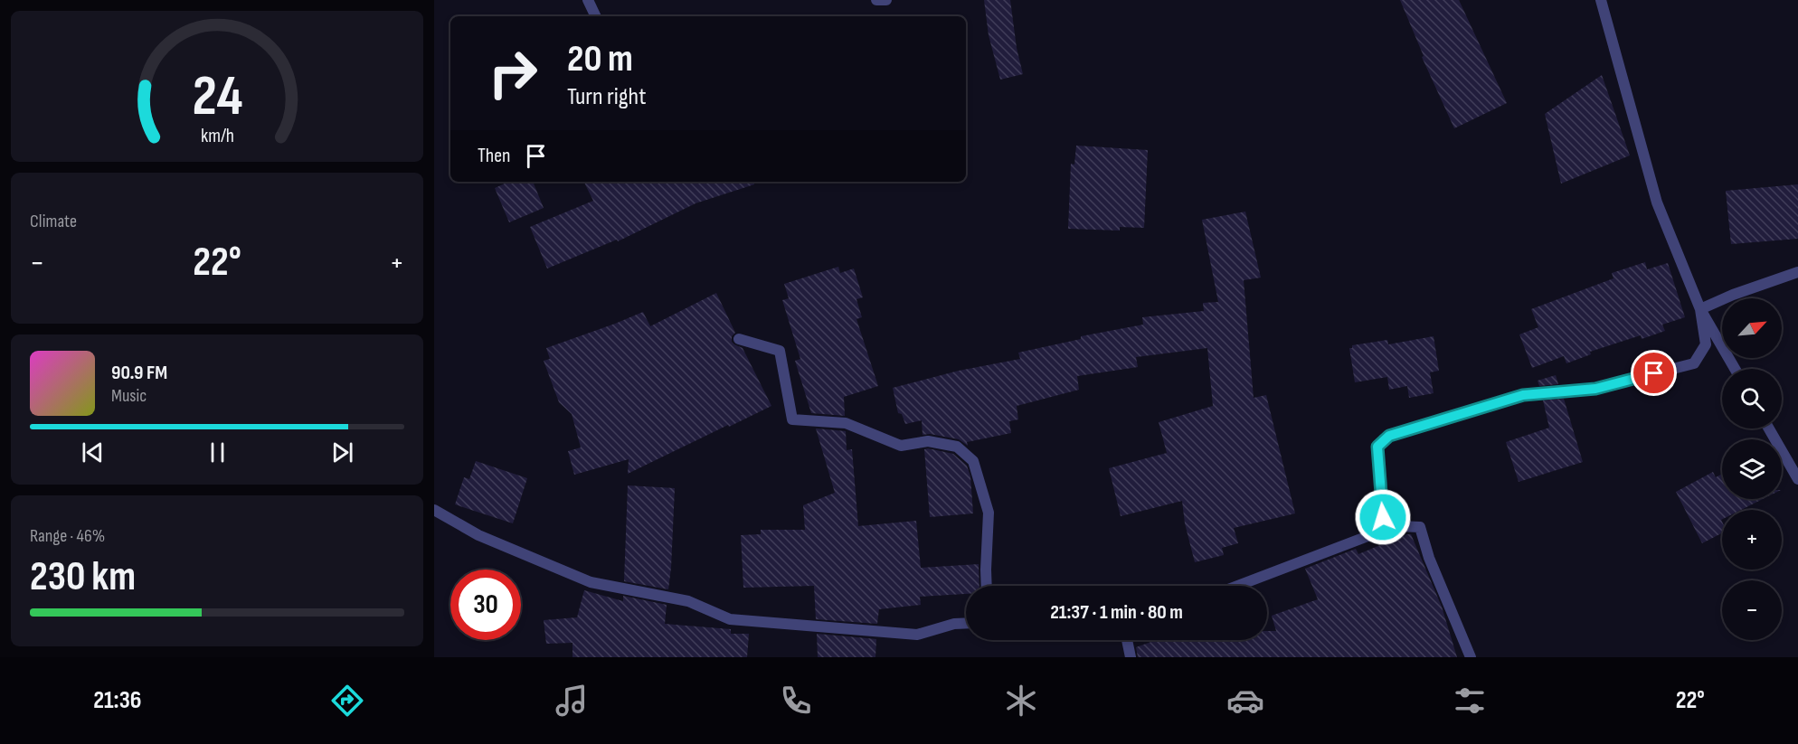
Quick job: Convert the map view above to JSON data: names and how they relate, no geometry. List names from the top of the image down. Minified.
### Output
{"north":"top right","page":{"turn":["20 m","Turn right"],"then":"Then","tile":["Climate",["Range · 46%","230 km"]],"heat":["−","22°","+"],"map_buttons":["+","−"],"song":["90.9 FM","Music"],"limit":"30","trip":"21:37 · 1 min · 80 m","tabs":["21:36","22°"],"gauge":["24","km/h"]}}
